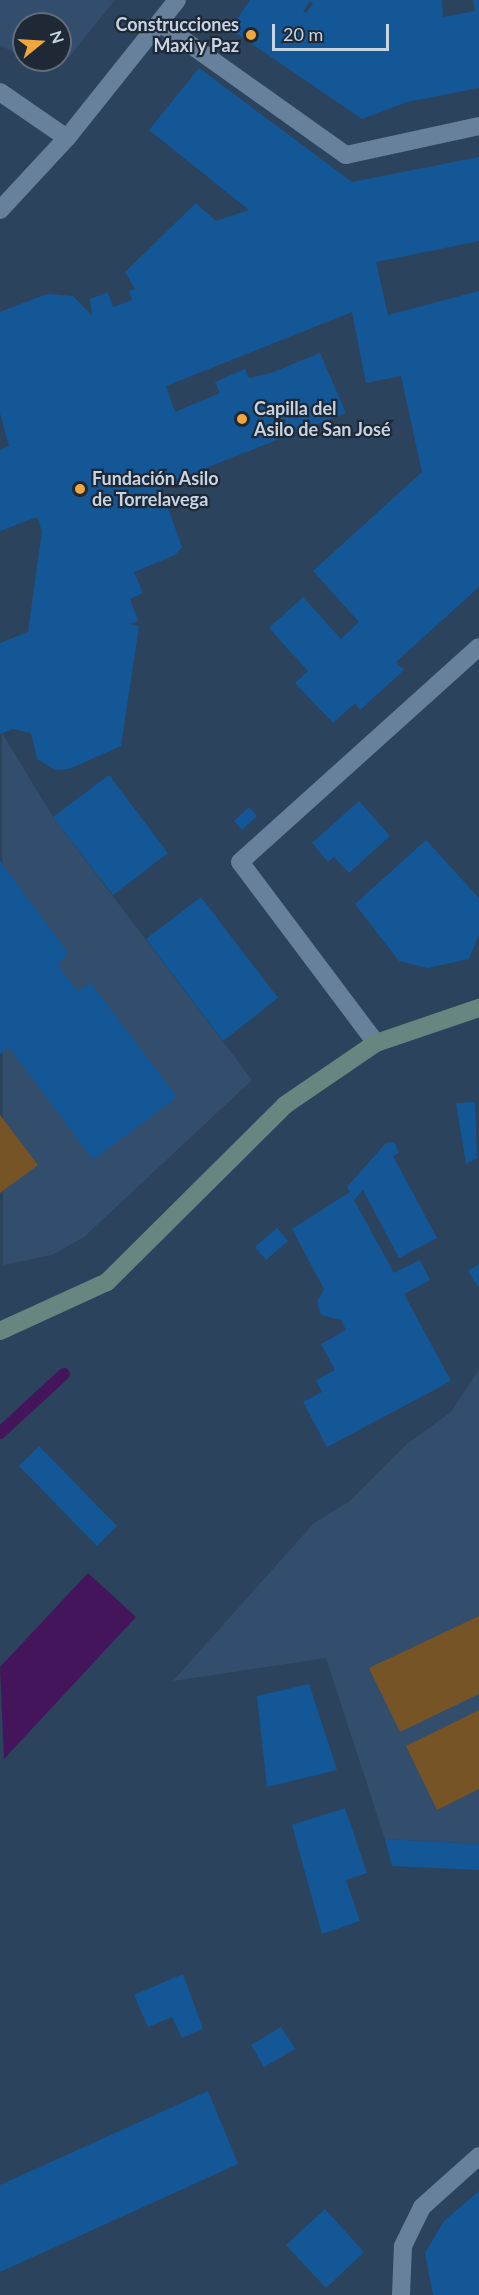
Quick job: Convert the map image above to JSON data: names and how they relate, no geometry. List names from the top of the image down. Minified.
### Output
{"places":["Construcciones Maxi y Paz","Capilla del Asilo de San José","Fundación Asilo de Torrelavega"],"scale_bar":"20 m","north":"right"}
